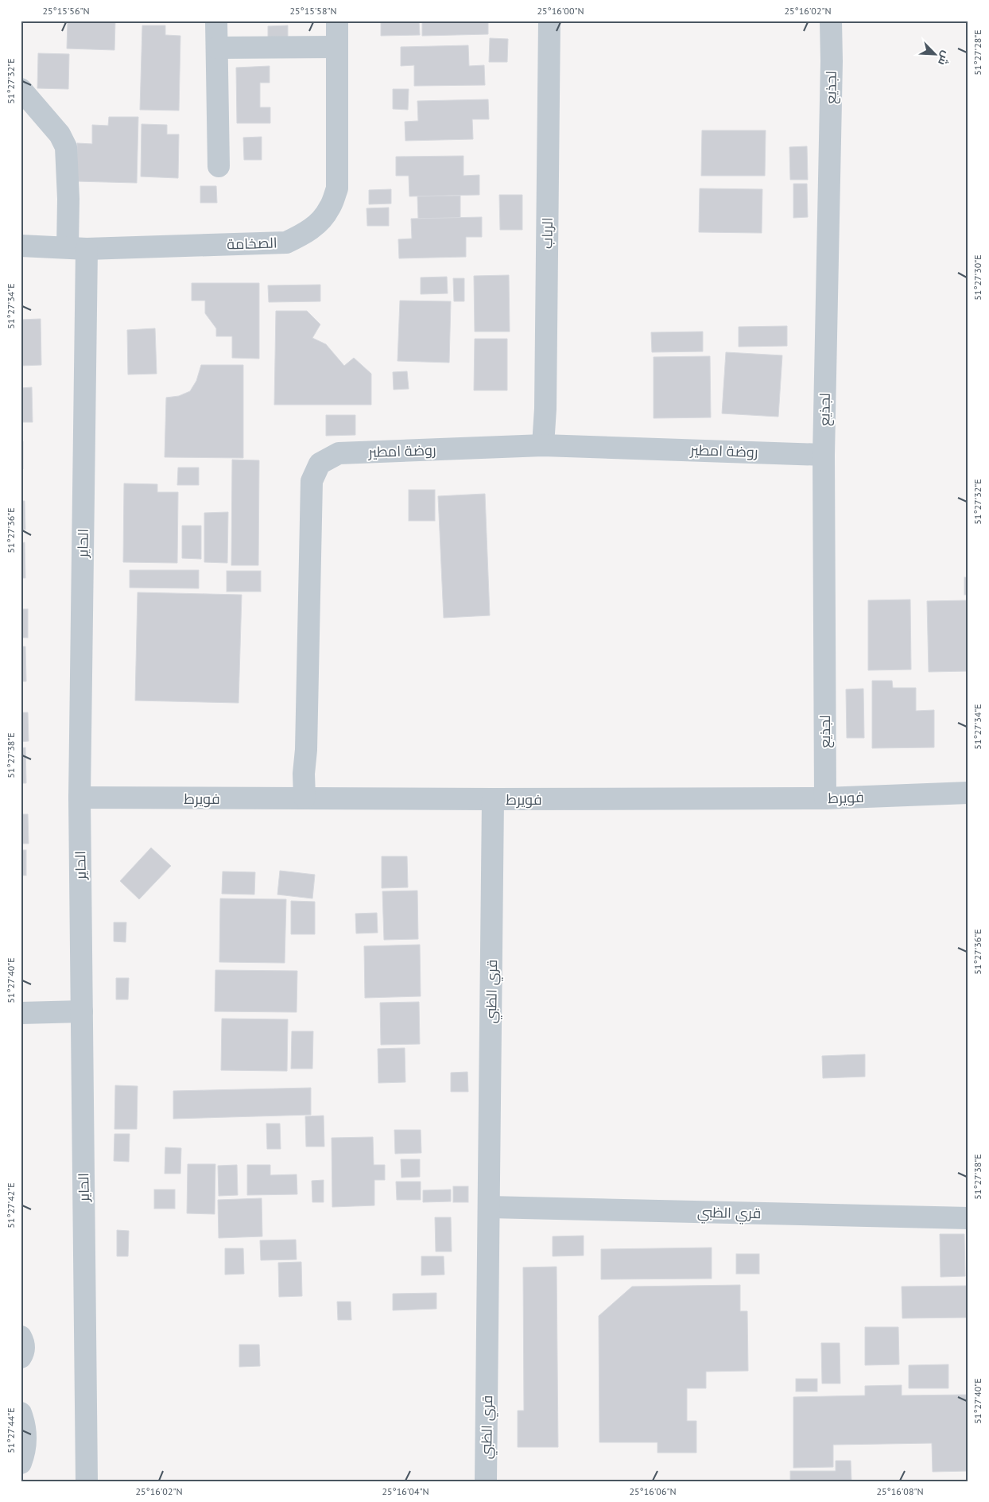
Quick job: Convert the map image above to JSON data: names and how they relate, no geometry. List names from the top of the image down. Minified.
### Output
{"streets":{"street":["لجذيع","الرباب","الصخامة","روضة امطير","الحاير","فويرط","قري الظبي"]},"crossings":[["لجذيع","روضة امطير"],["لجذيع","فويرط"],["الرباب","روضة امطير"],["الصخامة","الحاير"],["روضة امطير","فويرط"],["الحاير","فويرط"],["فويرط","قري الظبي"]],"north":"bottom right","coordinates":["25°15'56\"N","25°15'58\"N","25°16'00\"N","25°16'02\"N","51°27'28\"E","51°27'32\"E","51°27'30\"E","51°27'34\"E","51°27'36\"E","51°27'38\"E","51°27'40\"E","51°27'42\"E","51°27'44\"E","25°16'04\"N","25°16'06\"N","25°16'08\"N"]}
